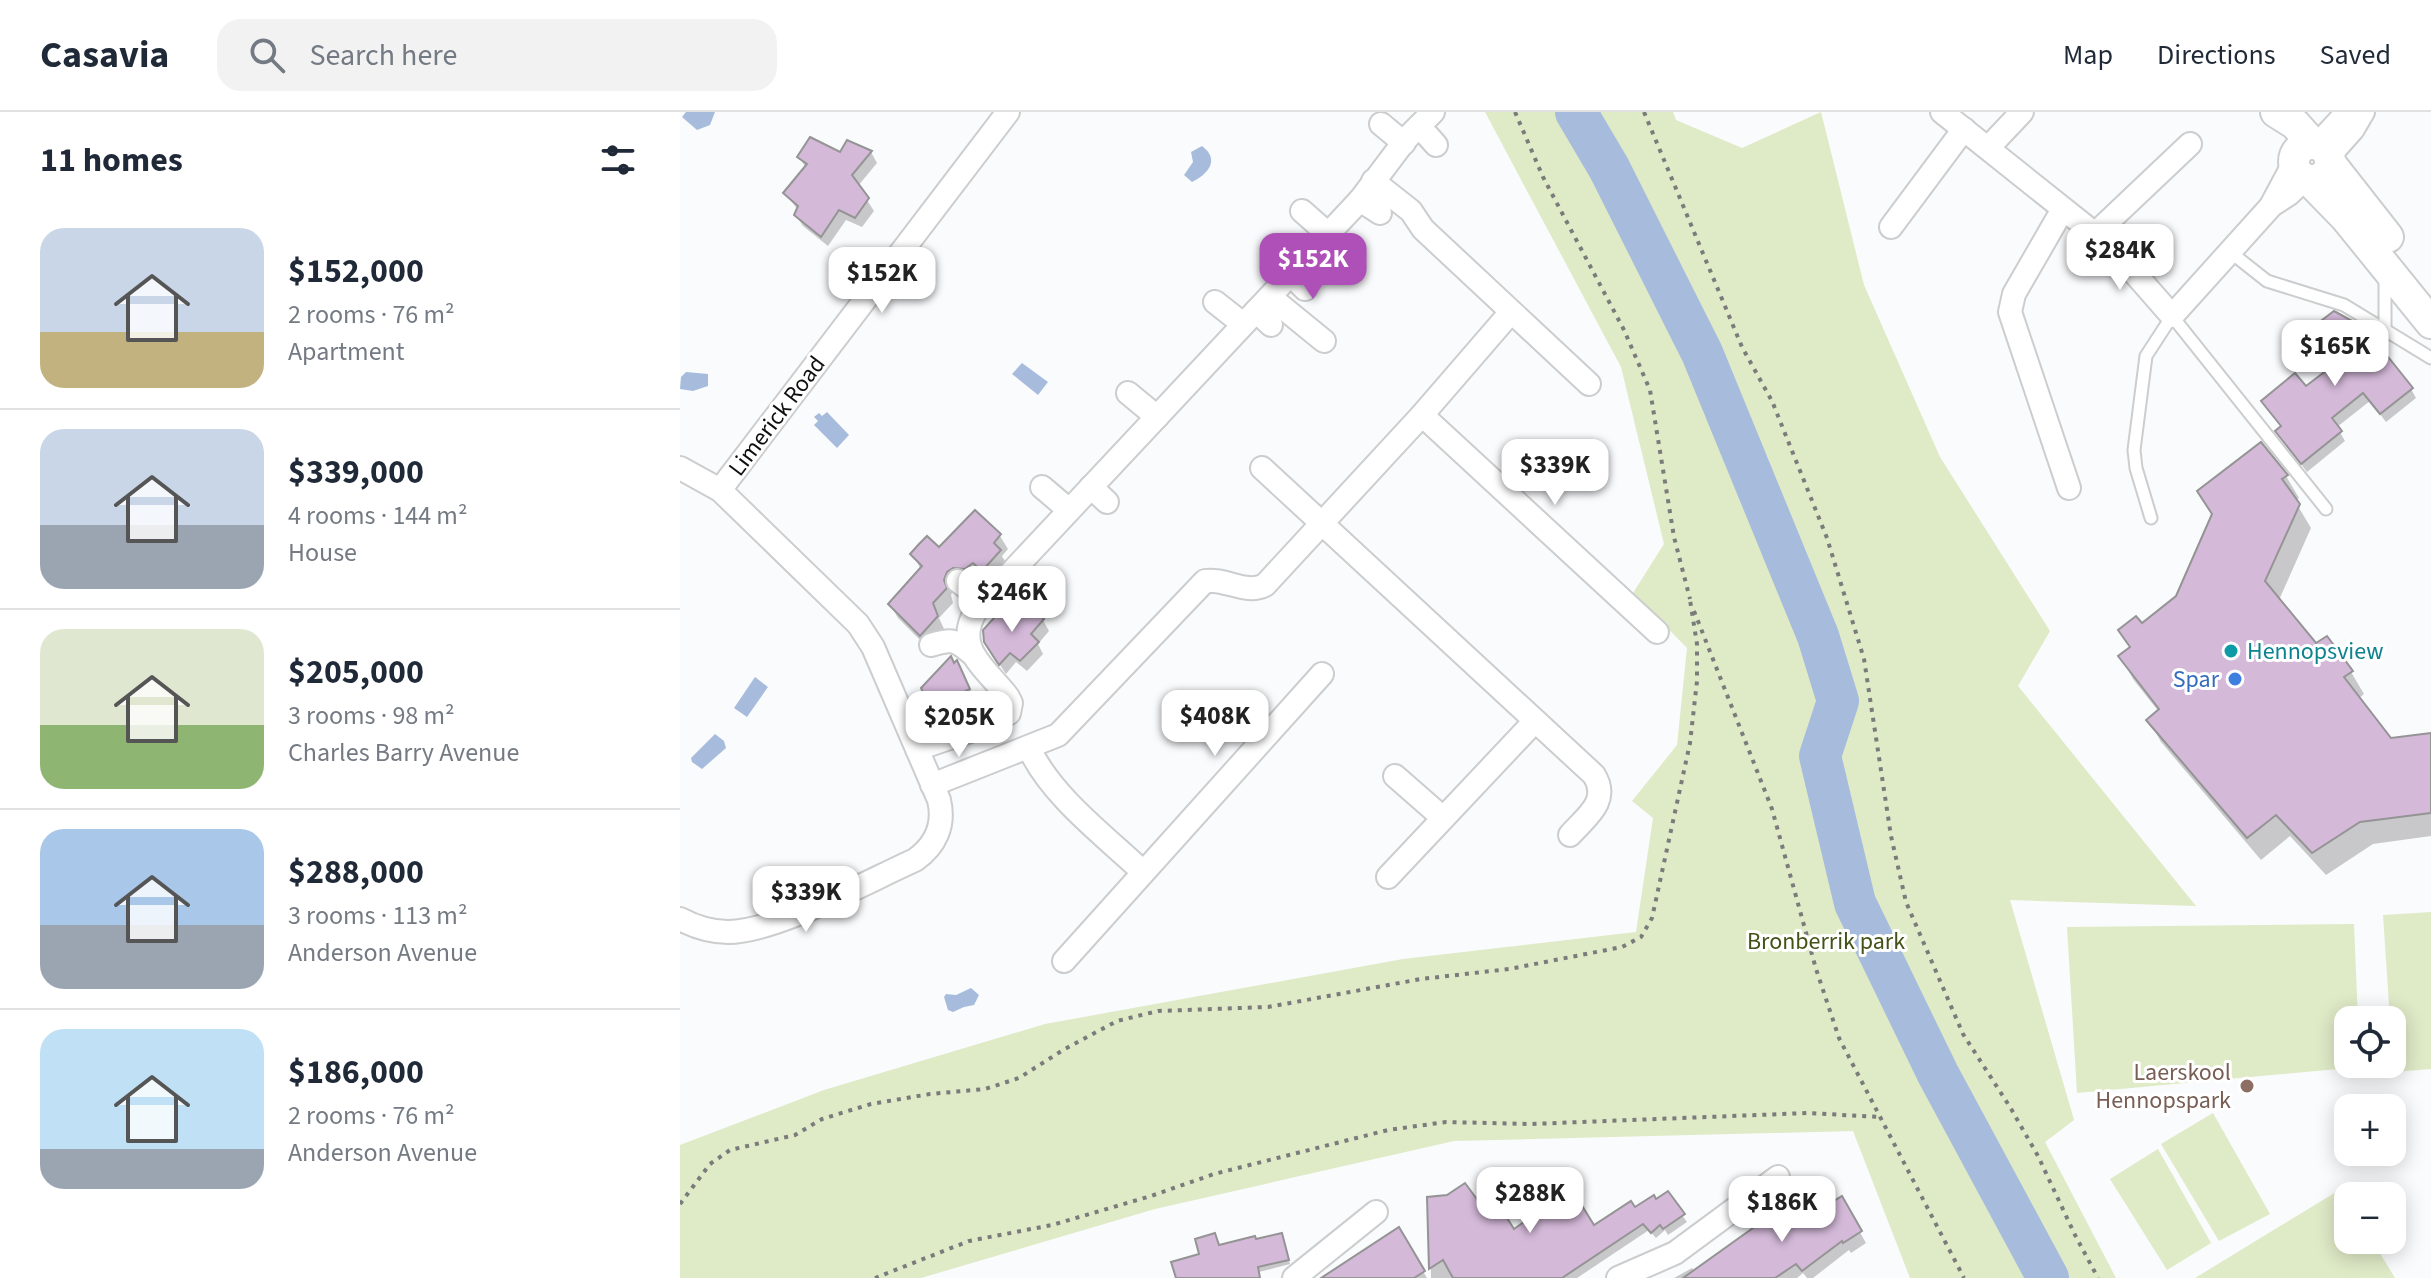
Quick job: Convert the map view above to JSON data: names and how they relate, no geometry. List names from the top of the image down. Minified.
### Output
{"streets":{"street":["Limerick Road"]},"parks":["Bronberrik park"],"places":["Hennopsview","Spar","Laerskool Hennopspark"],"page":{"header":"Casavia","search":"Search here","nav":["Map","Directions","Saved"],"heading":"11 homes","list":[{"name":"$152,000","note":"2 rooms · 76 m² · Apartment"},{"name":"$339,000","note":"4 rooms · 144 m² · House"},{"name":"$205,000","note":"3 rooms · 98 m² · Charles Barry Avenue"},{"name":"$288,000","note":"3 rooms · 113 m² · Anderson Avenue"},{"name":"$186,000","note":"2 rooms · 76 m² · Anderson Avenue"}],"price":["$284K","$152K","$152K","$165K","$339K","$246K","$408K","$205K","$339K","$288K","$186K"],"map_buttons":["+","−"]}}
